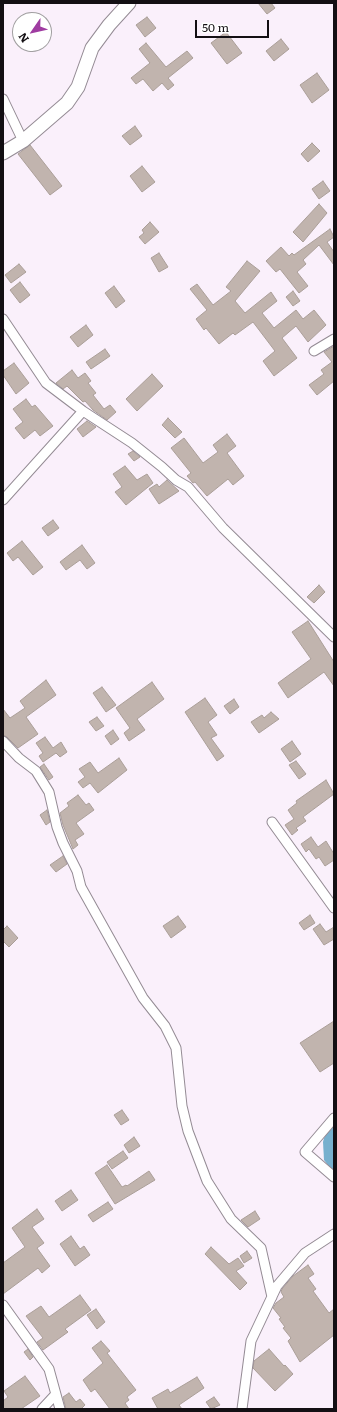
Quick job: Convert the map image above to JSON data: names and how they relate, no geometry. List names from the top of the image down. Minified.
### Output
{"scale_bar":"50 m","north":"bottom left"}
